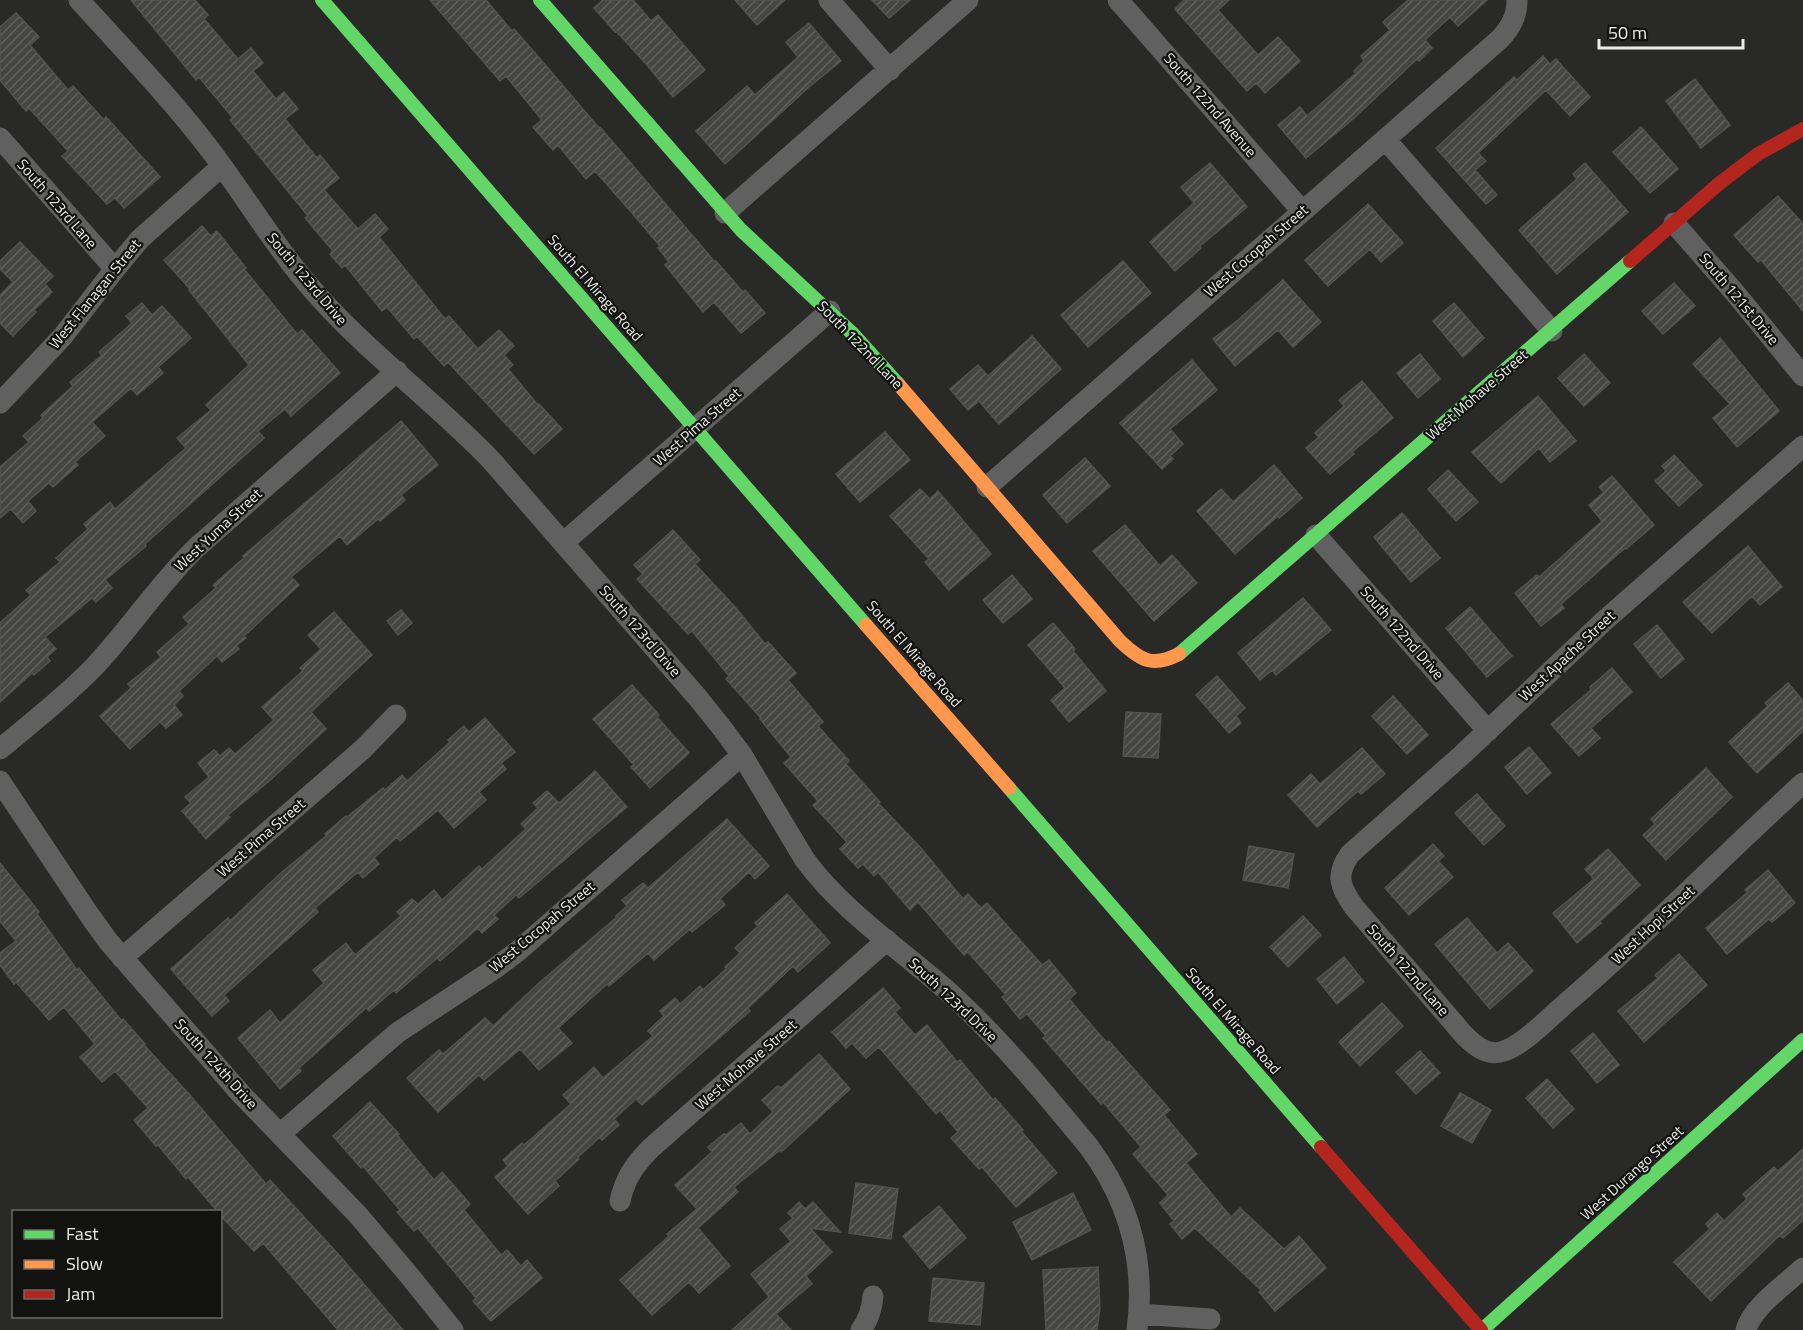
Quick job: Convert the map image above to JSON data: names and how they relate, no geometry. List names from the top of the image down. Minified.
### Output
{"streets":{"street":["South 122nd Avenue","South 123rd Lane","West Cocopah Street","South 123rd Drive","South El Mirage Road","West Flanagan Street","South 121st Drive","South 122nd Lane","West Mohave Street","West Pima Street","West Yuma Street","South 122nd Drive","West Apache Street","West Hopi Street","South 124th Drive","West Durango Street"]},"crossings":[["South 122nd Avenue","West Cocopah Street"],["South 123rd Lane","West Flanagan Street"],["West Cocopah Street","South 123rd Drive"],["West Cocopah Street","South 122nd Lane"],["West Cocopah Street","South 124th Drive"],["South 123rd Drive","West Flanagan Street"],["South 123rd Drive","West Mohave Street"],["South 123rd Drive","West Pima Street"],["South 123rd Drive","West Yuma Street"],["South El Mirage Road","West Pima Street"],["South El Mirage Road","West Durango Street"],["South 121st Drive","West Mohave Street"],["South 122nd Lane","West Mohave Street"],["South 122nd Lane","West Pima Street"],["South 122nd Lane","West Apache Street"],["South 122nd Lane","West Hopi Street"],["West Mohave Street","South 122nd Drive"],["West Pima Street","South 124th Drive"],["South 122nd Drive","West Apache Street"]],"legend":["Fast","Slow","Jam"],"scale_bar":"50 m"}
